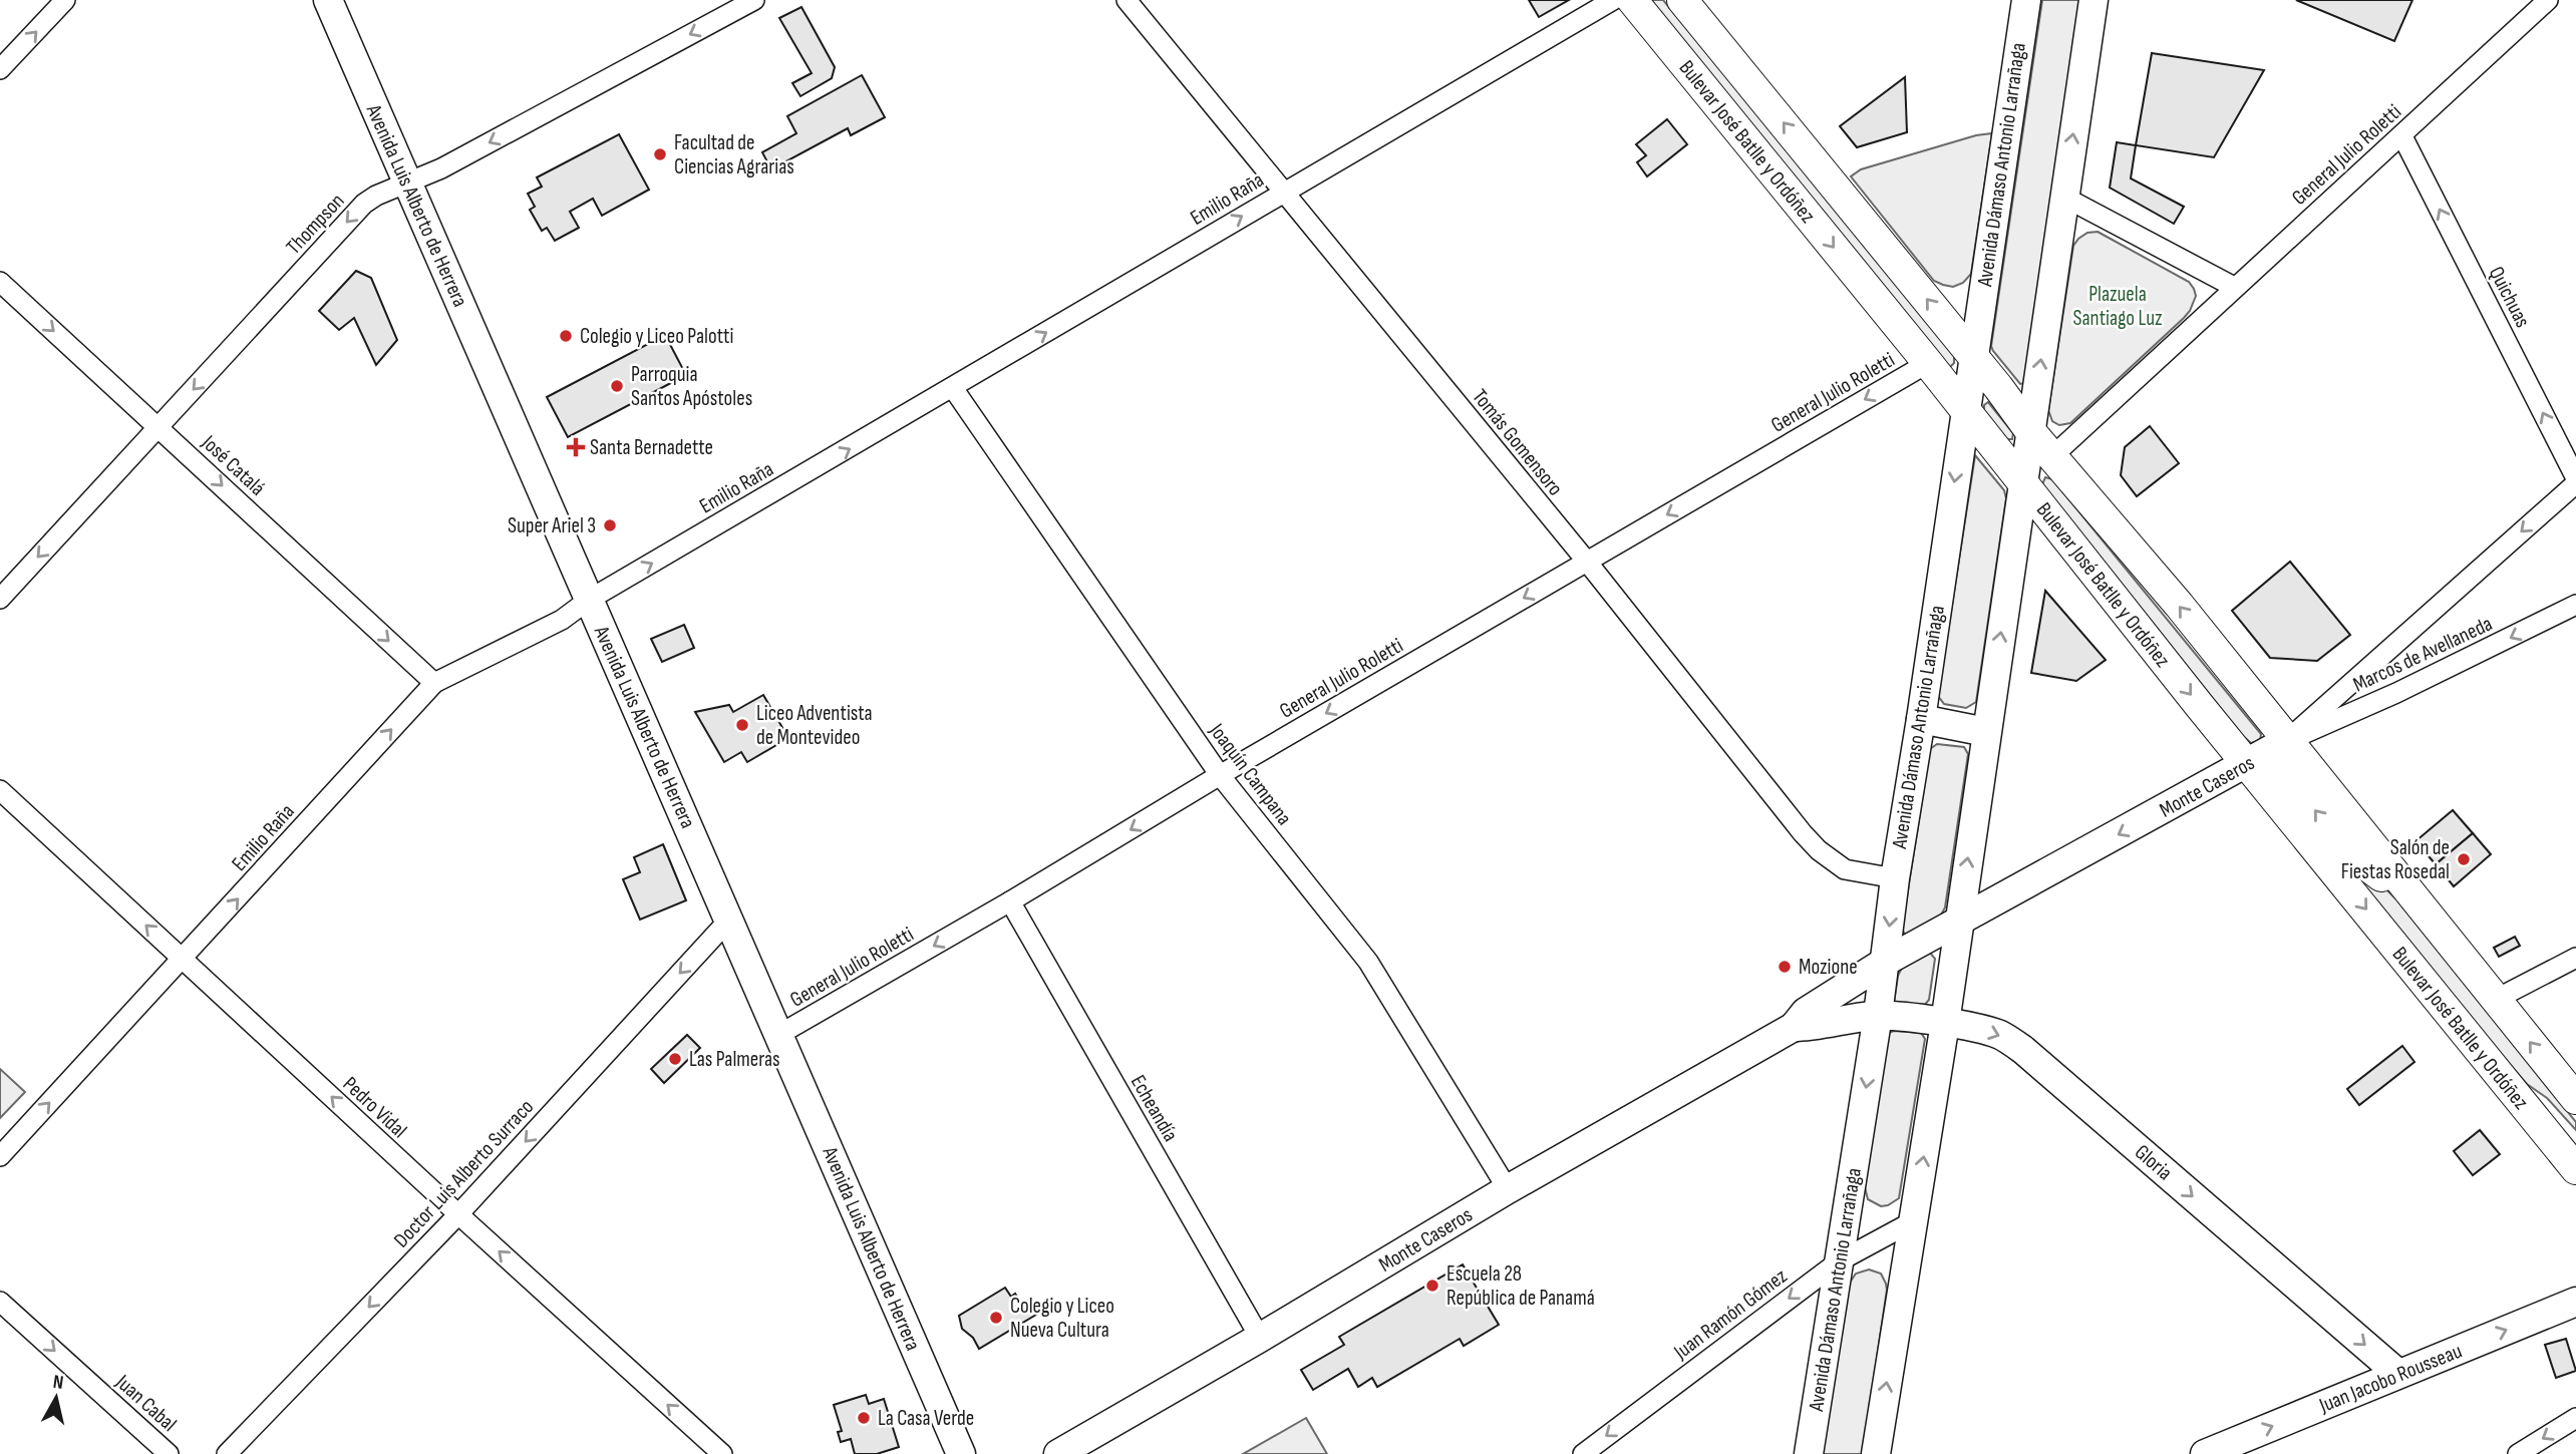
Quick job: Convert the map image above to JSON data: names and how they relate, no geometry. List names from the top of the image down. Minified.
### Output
{"streets":{"main road":["Bulevar José Batlle y Ordóñez"],"street":["General Julio Roletti","Avenida Dámaso Antonio Larrañaga","Emilio Raña","Avenida Luis Alberto de Herrera","Thompson","Quichuas","Tomás Gomensoro","José Catalá","Marcos de Avellaneda","Joaquín Campana","Monte Caseros","Pedro Vidal","Echeandía","Gloria","Doctor Luis Alberto Surraco","Juan Ramón Gómez","Juan Jacobo Rousseau","Juan Cabal"]},"crossings":[["Bulevar José Batlle y Ordóñez","General Julio Roletti"],["Bulevar José Batlle y Ordóñez","Avenida Dámaso Antonio Larrañaga"],["Bulevar José Batlle y Ordóñez","Marcos de Avellaneda"],["Bulevar José Batlle y Ordóñez","Monte Caseros"],["General Julio Roletti","Avenida Luis Alberto de Herrera"],["General Julio Roletti","Quichuas"],["General Julio Roletti","Tomás Gomensoro"],["General Julio Roletti","Joaquín Campana"],["General Julio Roletti","Echeandía"],["Avenida Dámaso Antonio Larrañaga","Tomás Gomensoro"],["Avenida Dámaso Antonio Larrañaga","Monte Caseros"],["Avenida Dámaso Antonio Larrañaga","Gloria"],["Avenida Dámaso Antonio Larrañaga","Juan Ramón Gómez"],["Emilio Raña","Avenida Luis Alberto de Herrera"],["Emilio Raña","Tomás Gomensoro"],["Emilio Raña","José Catalá"],["Emilio Raña","Joaquín Campana"],["Emilio Raña","Pedro Vidal"],["Avenida Luis Alberto de Herrera","Thompson"],["Avenida Luis Alberto de Herrera","Doctor Luis Alberto Surraco"],["Thompson","José Catalá"],["Quichuas","Monte Caseros"],["Marcos de Avellaneda","Monte Caseros"],["Joaquín Campana","Monte Caseros"],["Monte Caseros","Echeandía"],["Monte Caseros","Gloria"],["Pedro Vidal","Doctor Luis Alberto Surraco"],["Gloria","Juan Jacobo Rousseau"]],"one_way":["General Julio Roletti","Emilio Raña","Thompson","Quichuas","José Catalá","Marcos de Avellaneda","Monte Caseros","Pedro Vidal","Gloria","Doctor Luis Alberto Surraco","Juan Ramón Gómez","Juan Jacobo Rousseau","Juan Cabal"],"parks":["Plazuela Santiago Luz"],"places":{"other":["Facultad de Ciencias Agrarias","Colegio y Liceo Palotti","Parroquia Santos Apóstoles","Super Ariel 3","Liceo Adventista de Montevideo","Salón de Fiestas Rosedal","Mozione","Las Palmeras","Escuela 28 República de Panamá","Colegio y Liceo Nueva Cultura","La Casa Verde"],"health":["Santa Bernadette"]},"north":"top"}
